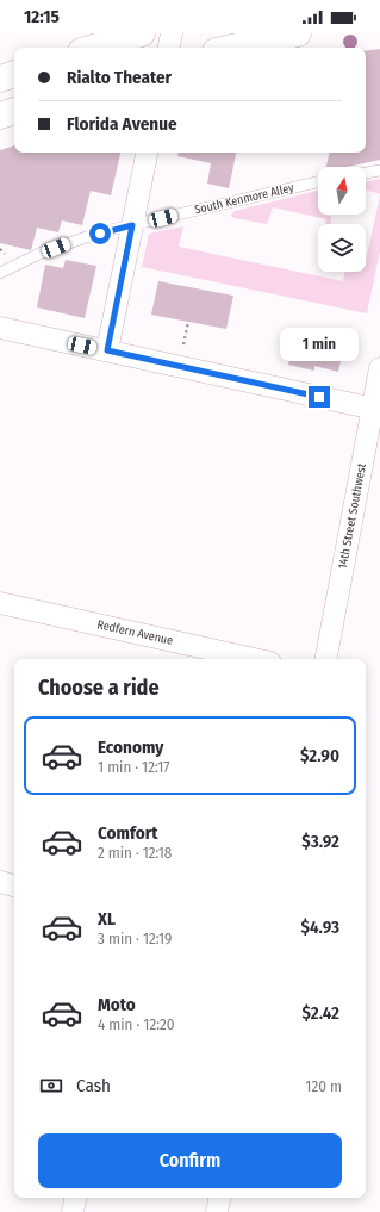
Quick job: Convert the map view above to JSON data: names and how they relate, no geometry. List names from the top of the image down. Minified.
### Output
{"streets":{"street":["14th Street Southwest","Redfern Avenue"],"lane":["South Kenmore Alley"]},"north":"top","page":{"status":"12:15","banner":["Rialto Theater","Florida Avenue"],"bubble":"1 min","heading":"Choose a ride","list":[{"name":"Economy","note":"1 min · 12:17","value":"$2.90"},{"name":"Comfort","note":"2 min · 12:18","value":"$3.92"},{"name":"XL","note":"3 min · 12:19","value":"$4.93"},{"name":"Moto","note":"4 min · 12:20","value":"$2.42"}],"pay":["Cash","120 m"],"buttons":"Confirm"}}
